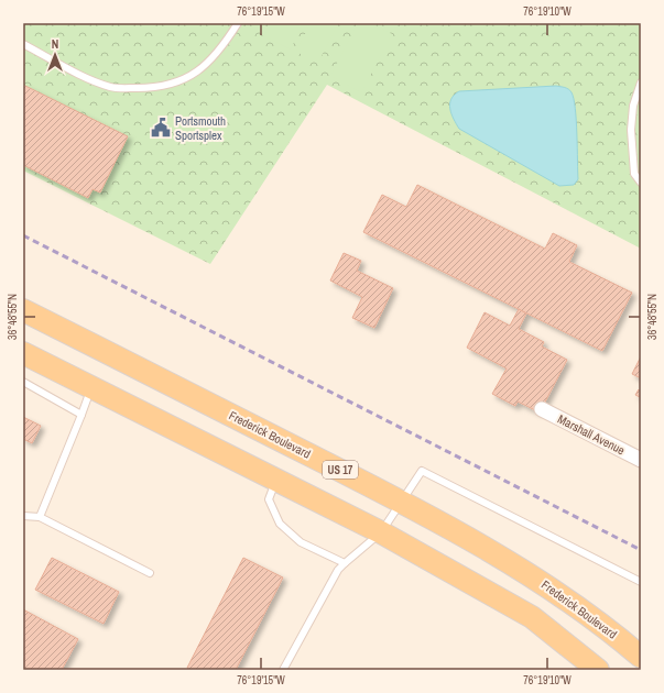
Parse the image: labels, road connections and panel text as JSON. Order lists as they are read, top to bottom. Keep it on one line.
{"streets":{"main road":["Frederick Boulevard","US 17"],"street":["Marshall Avenue"]},"places":{"public building":["Portsmouth Sportsplex"]},"north":"top","coordinates":["76°19'15\"W","76°19'10\"W","36°48'55\"N"]}
